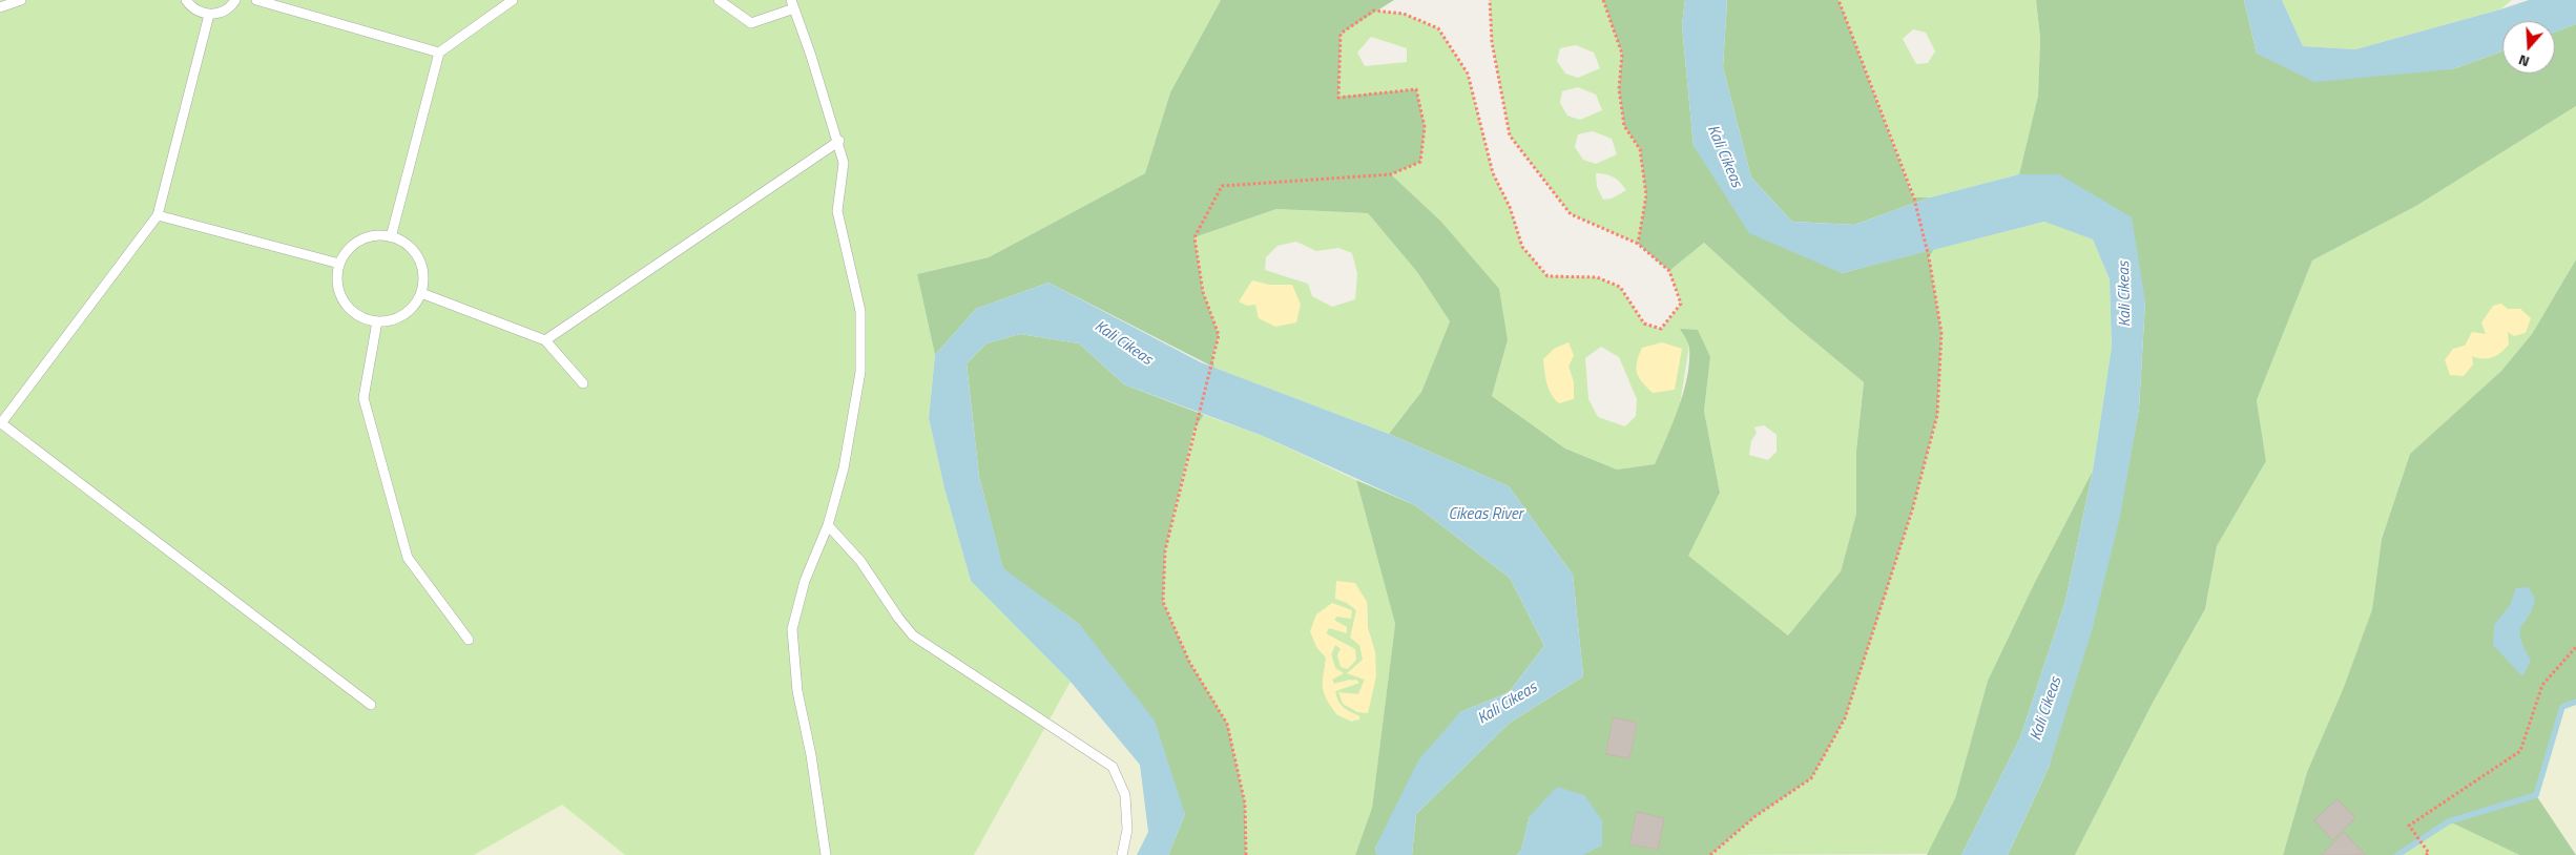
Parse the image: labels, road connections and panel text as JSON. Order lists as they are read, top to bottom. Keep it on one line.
{"water":["Kali Cikeas","Cikeas River"],"north":"bottom"}
